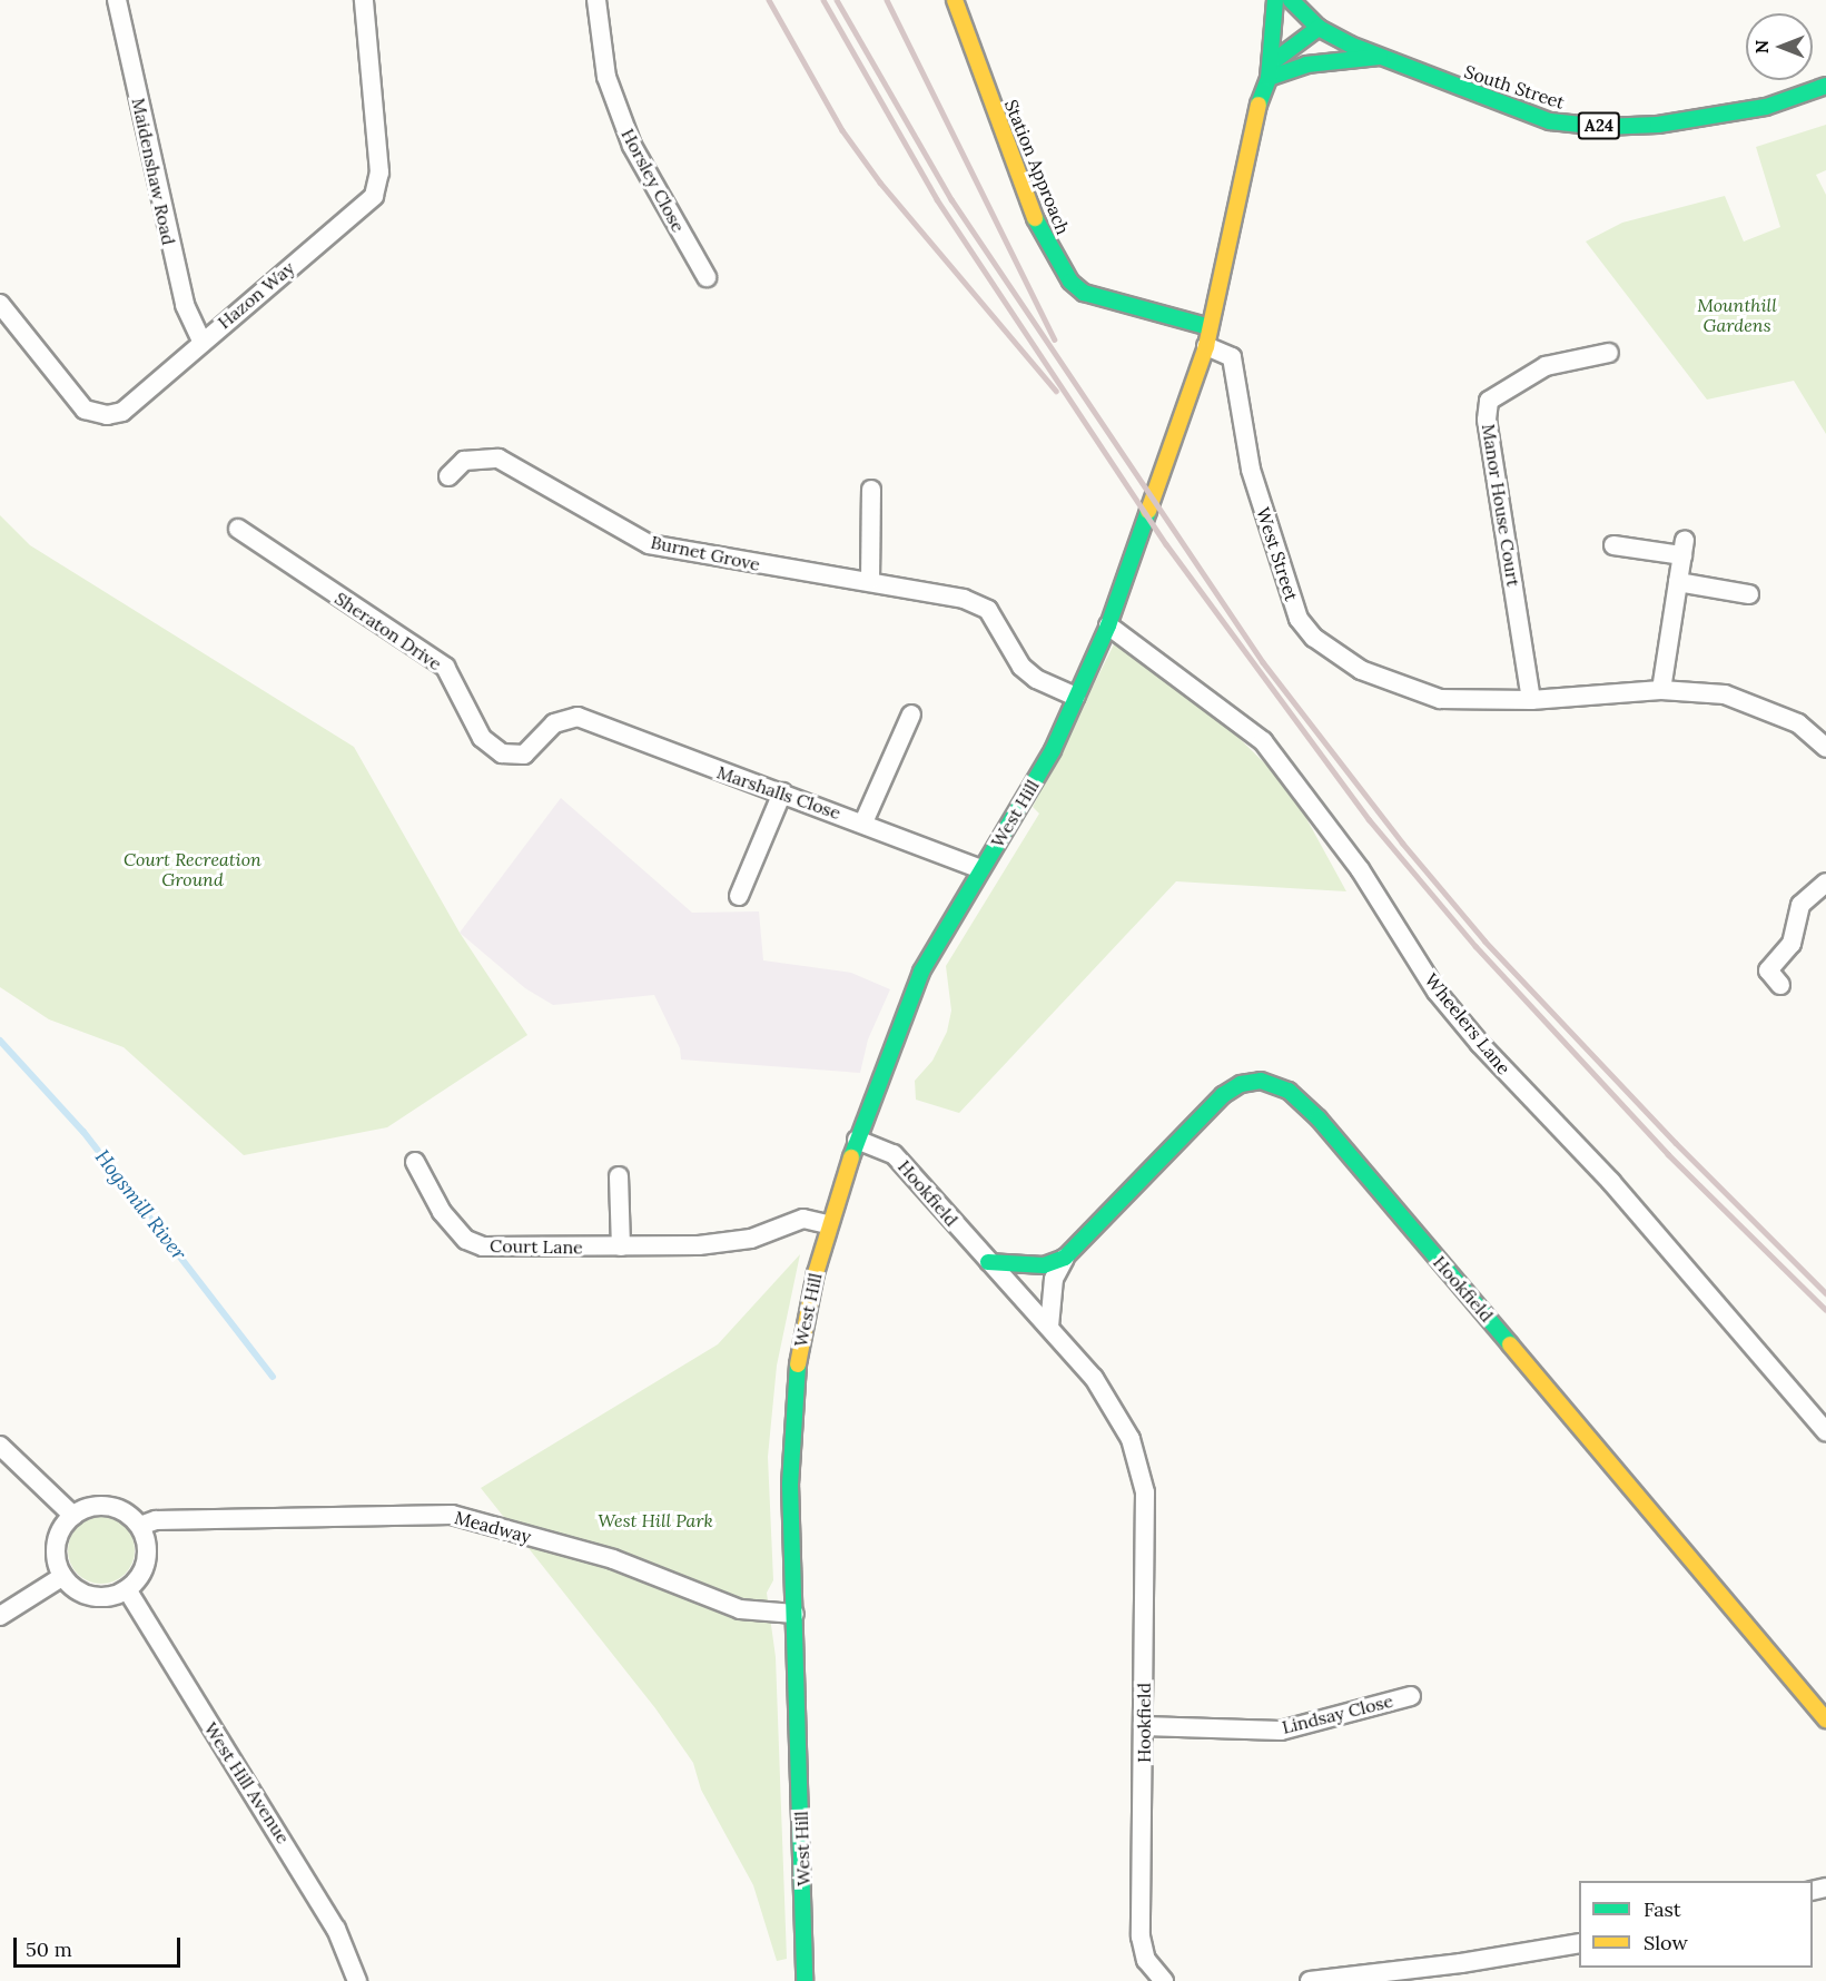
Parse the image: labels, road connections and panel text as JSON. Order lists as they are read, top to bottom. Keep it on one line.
{"streets":{"main road":["South Street","A24","Station Approach","West Hill","Hookfield"],"street":["Maidenshaw Road","Horsley Close","Hazon Way","Manor House Court","Burnet Grove","West Street","Sheraton Drive","Marshalls Close","Wheelers Lane","Court Lane","Meadway","Lindsay Close","West Hill Avenue"]},"crossings":[["Station Approach","West Hill"],["Maidenshaw Road","Hazon Way"],["Manor House Court","West Street"],["West Street","West Hill"],["Sheraton Drive","Marshalls Close"],["Marshalls Close","West Hill"],["West Hill","Wheelers Lane"],["West Hill","Hookfield"],["West Hill","Court Lane"],["West Hill","Meadway"],["Hookfield","Lindsay Close"],["Meadway","West Hill Avenue"]],"water":["Hogsmill River"],"parks":["Mounthill Gardens","Court Recreation Ground","West Hill Park"],"legend":["Fast","Slow"],"scale_bar":"50 m","north":"left"}
